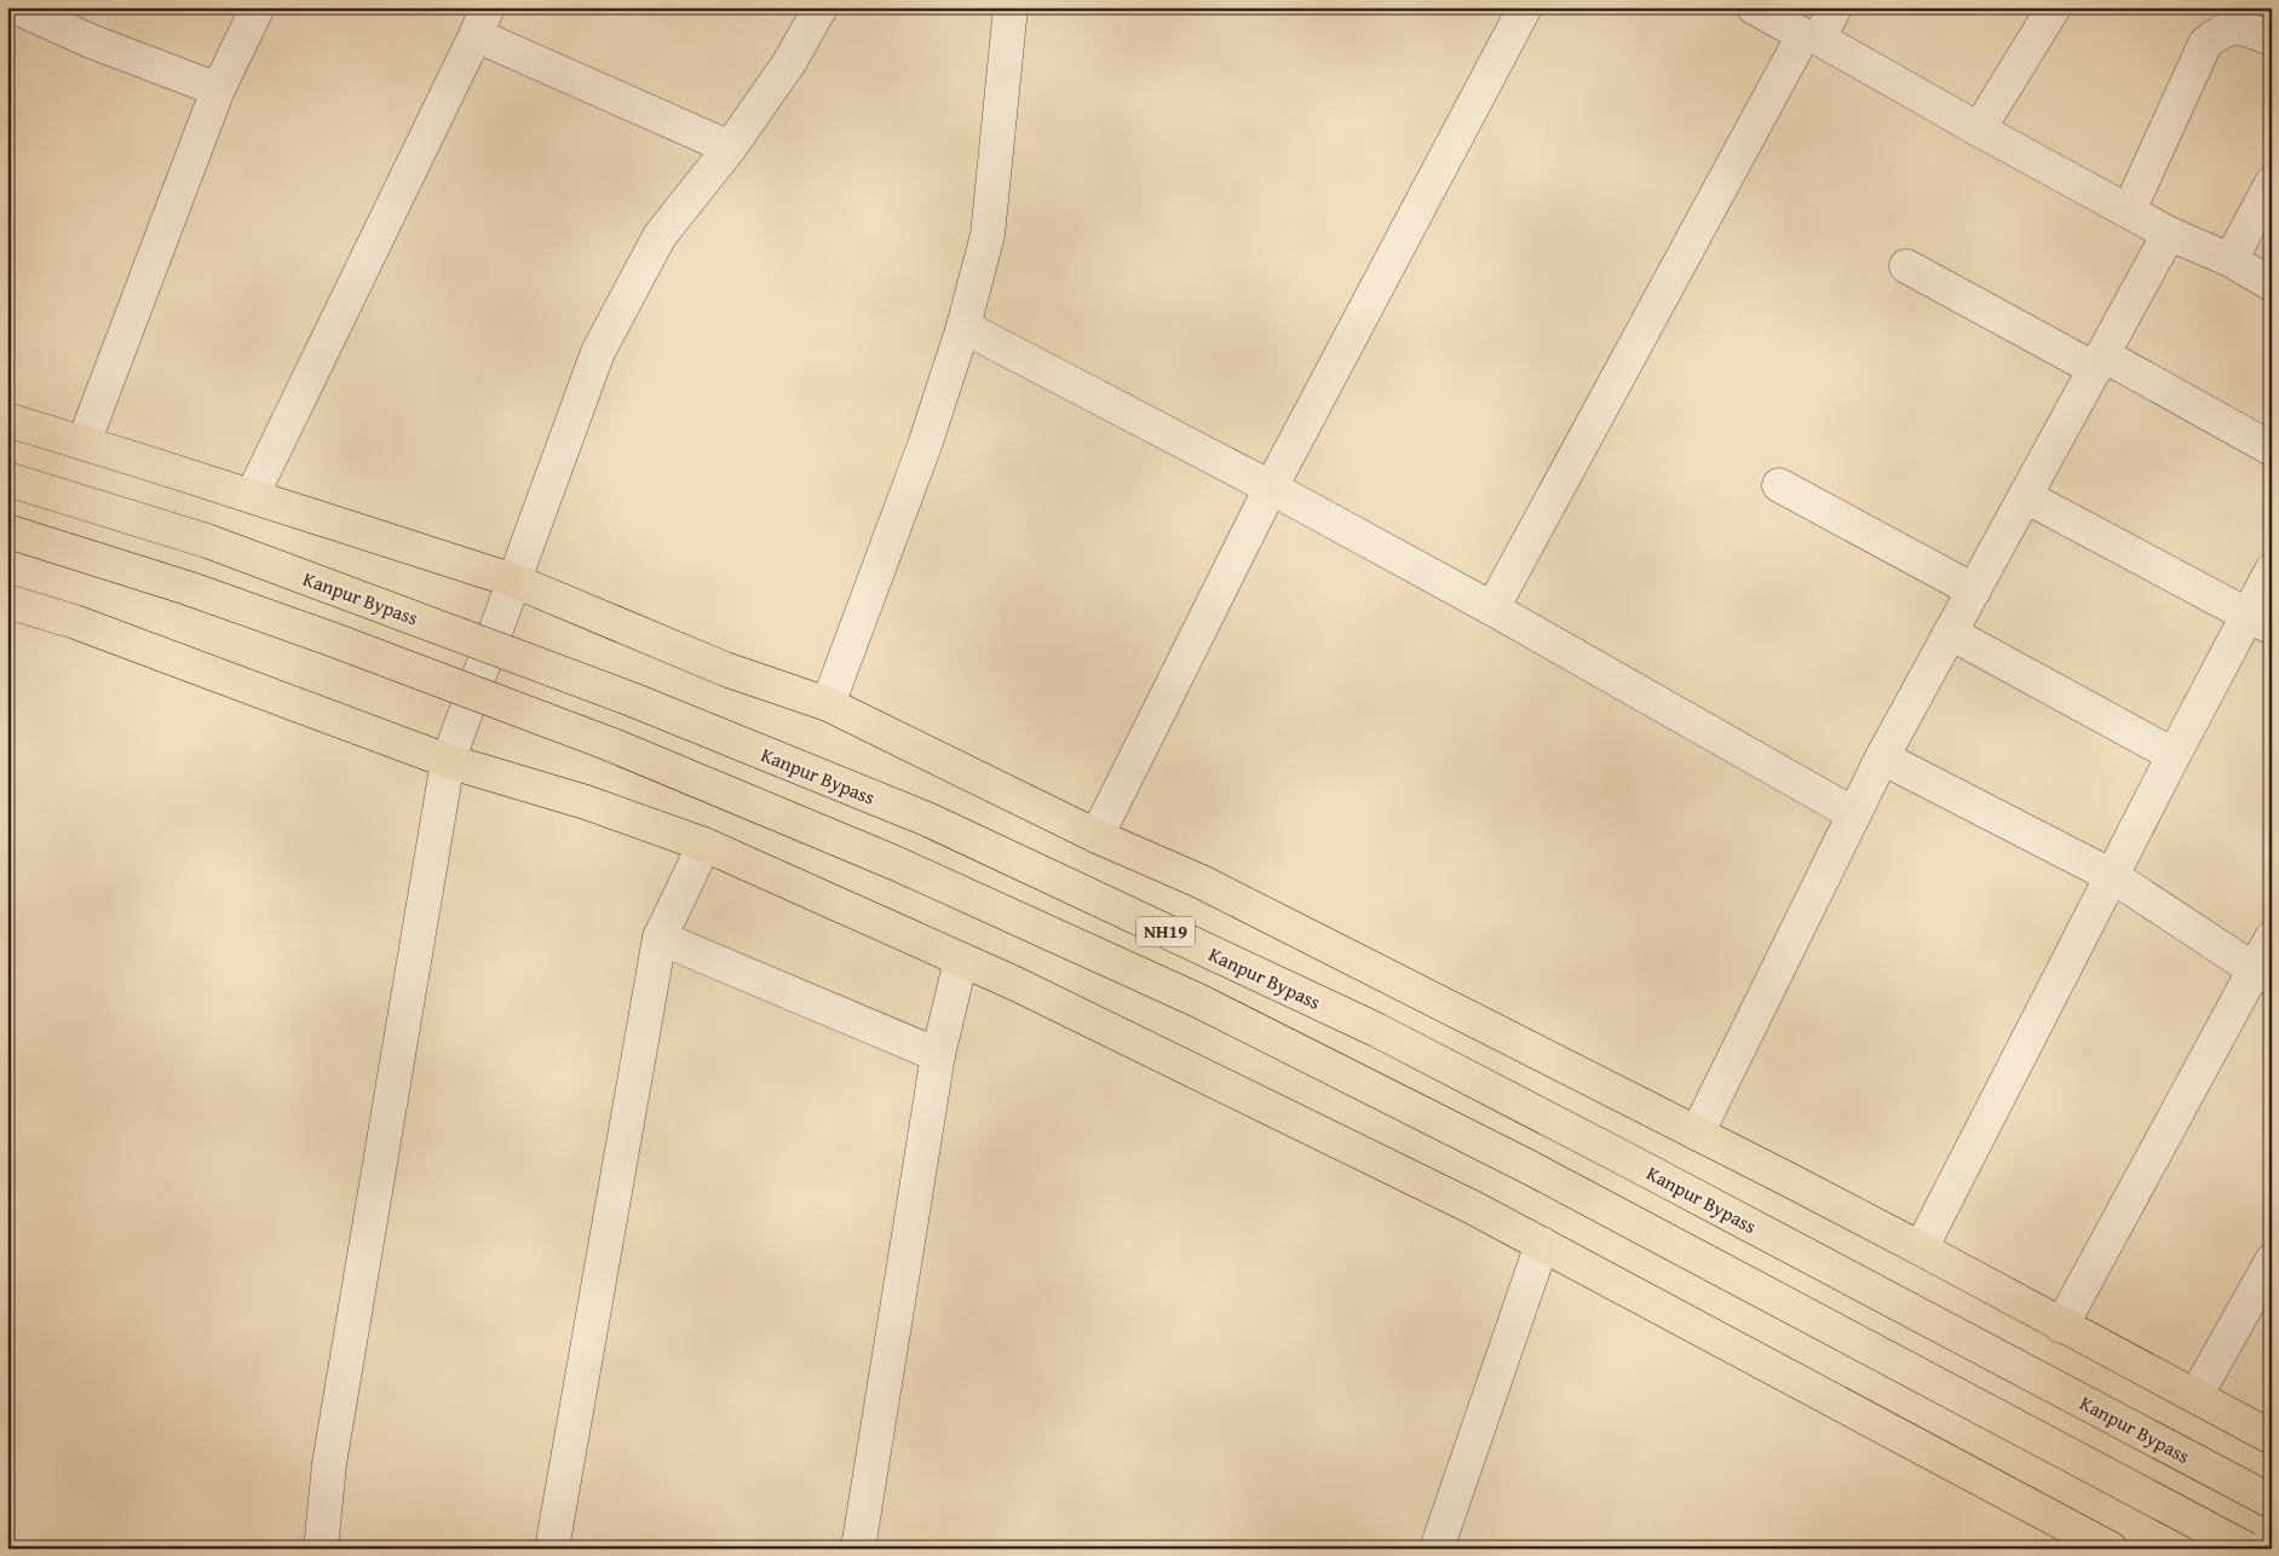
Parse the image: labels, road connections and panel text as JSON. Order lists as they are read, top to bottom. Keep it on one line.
{"streets":{"main road":["Kanpur Bypass","NH19"]}}
